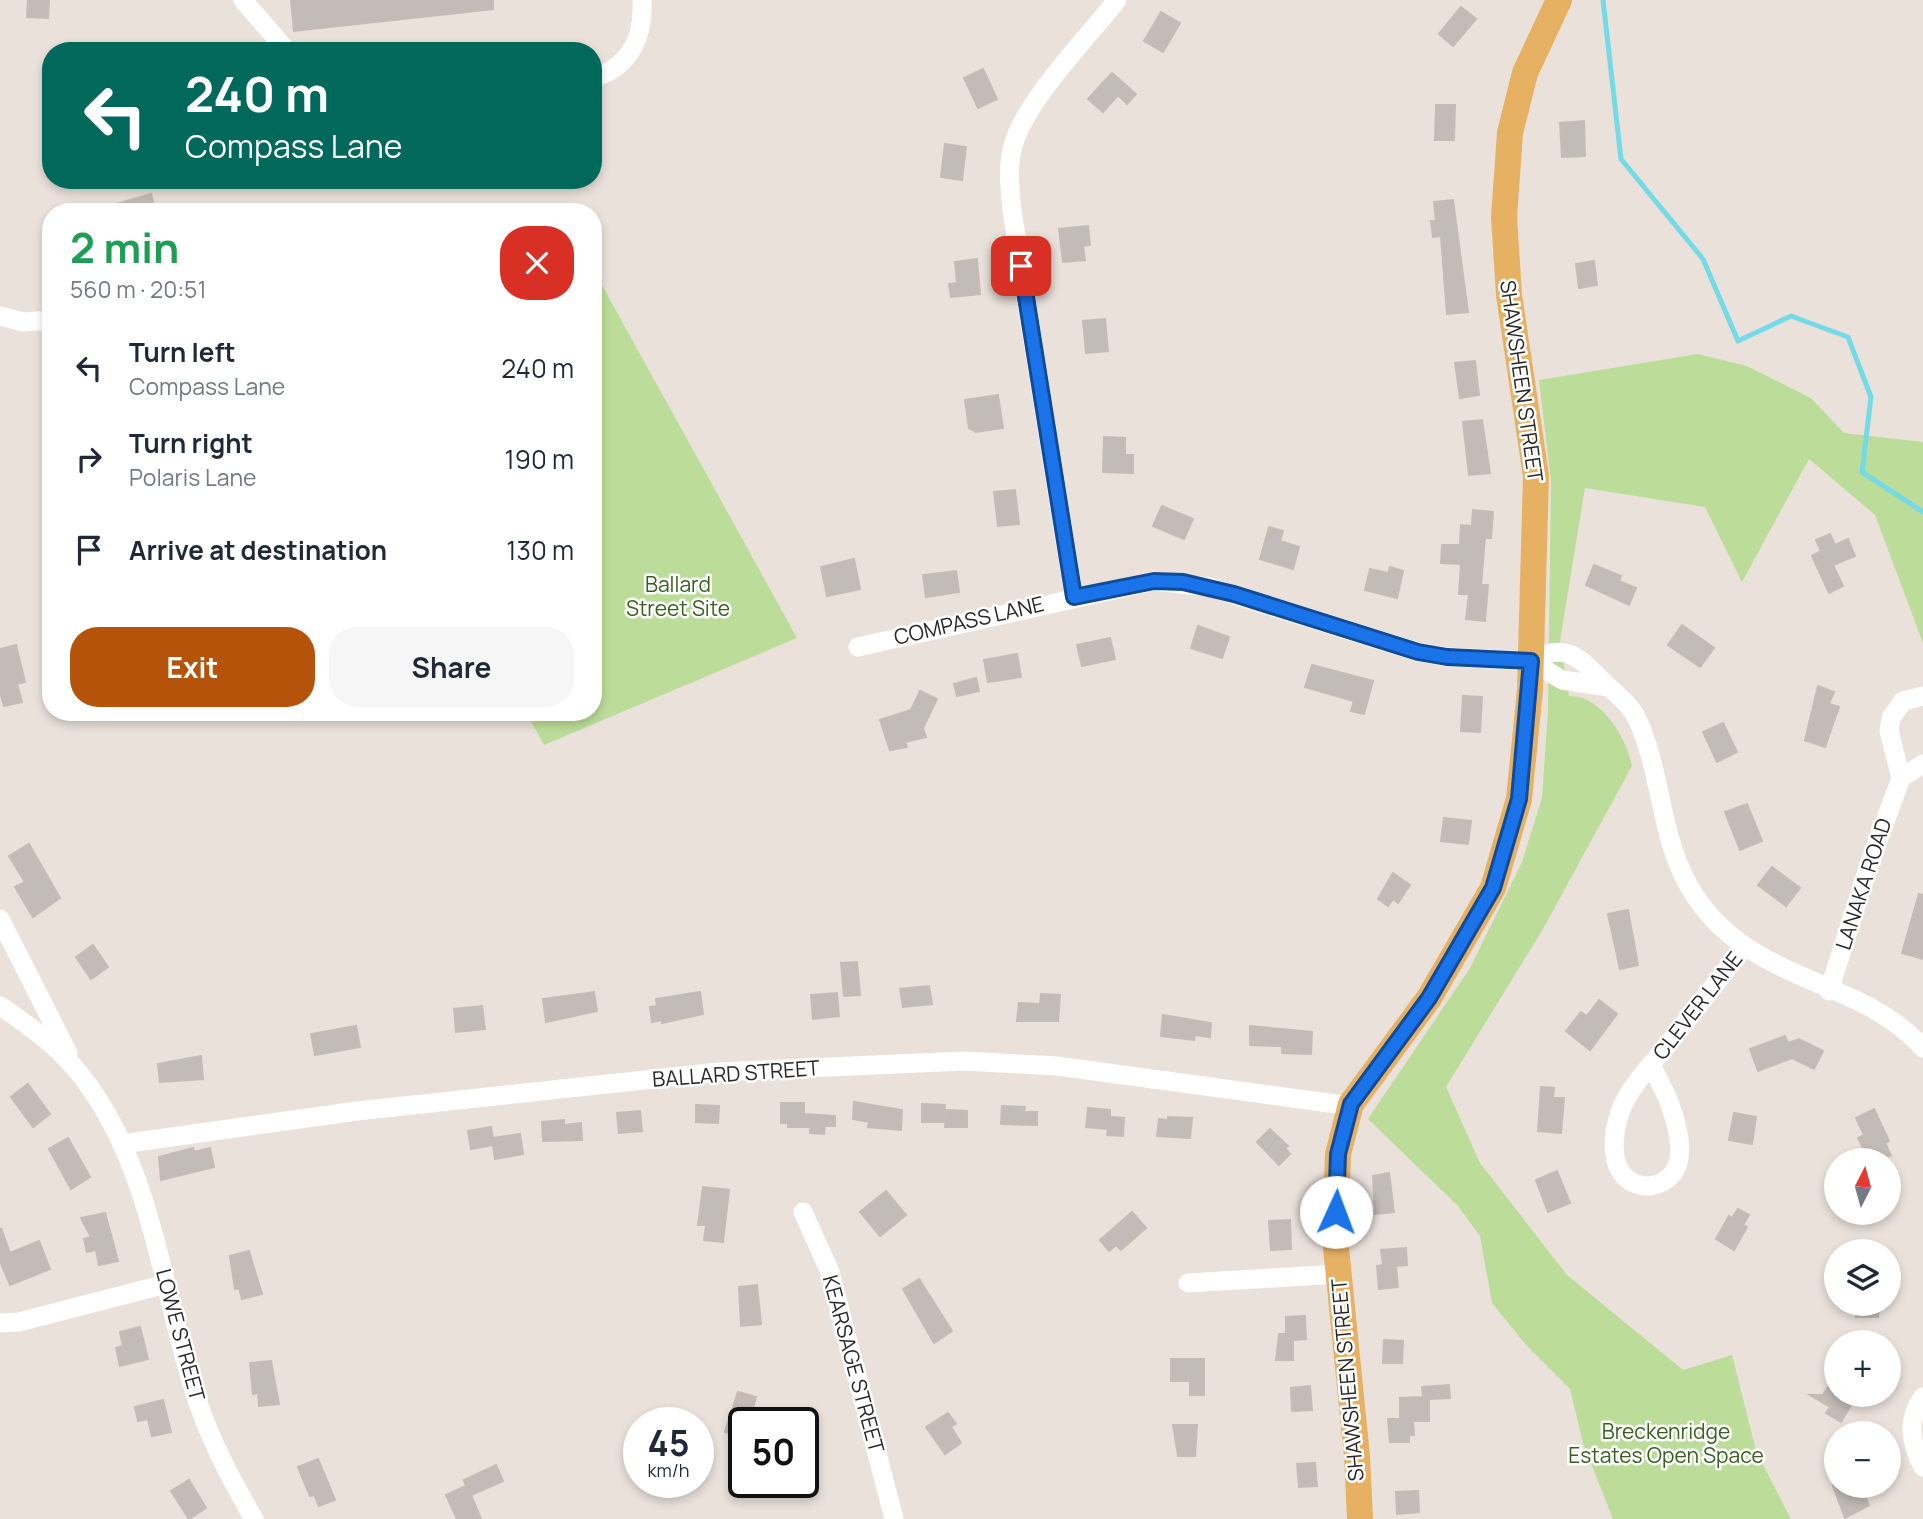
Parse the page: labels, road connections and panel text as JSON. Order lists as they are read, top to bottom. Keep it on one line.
{"streets":{"main road":["SHAWSHEEN STREET"],"street":["COMPASS LANE","LANAKA ROAD","CLEVER LANE","BALLARD STREET","LOWE STREET","KEARSAGE STREET"]},"crossings":[["SHAWSHEEN STREET","COMPASS LANE"],["SHAWSHEEN STREET","BALLARD STREET"],["COMPASS LANE","LANAKA ROAD"],["COMPASS LANE","CLEVER LANE"],["BALLARD STREET","LOWE STREET"]],"parks":["Ballard Street Site","Breckenridge Estates Open Space"],"north":"top","page":{"turn":["240 m","Compass Lane"],"heading":["2 min","560 m · 20:51"],"list":[{"name":"Turn left","note":"Compass Lane","value":"240 m"},{"name":"Turn right","note":"Polaris Lane","value":"190 m"},{"name":"Arrive at destination","value":"130 m"}],"buttons":["Exit","Share"],"map_buttons":["+","−"],"speed":"45 km/h","limit":"50"}}
